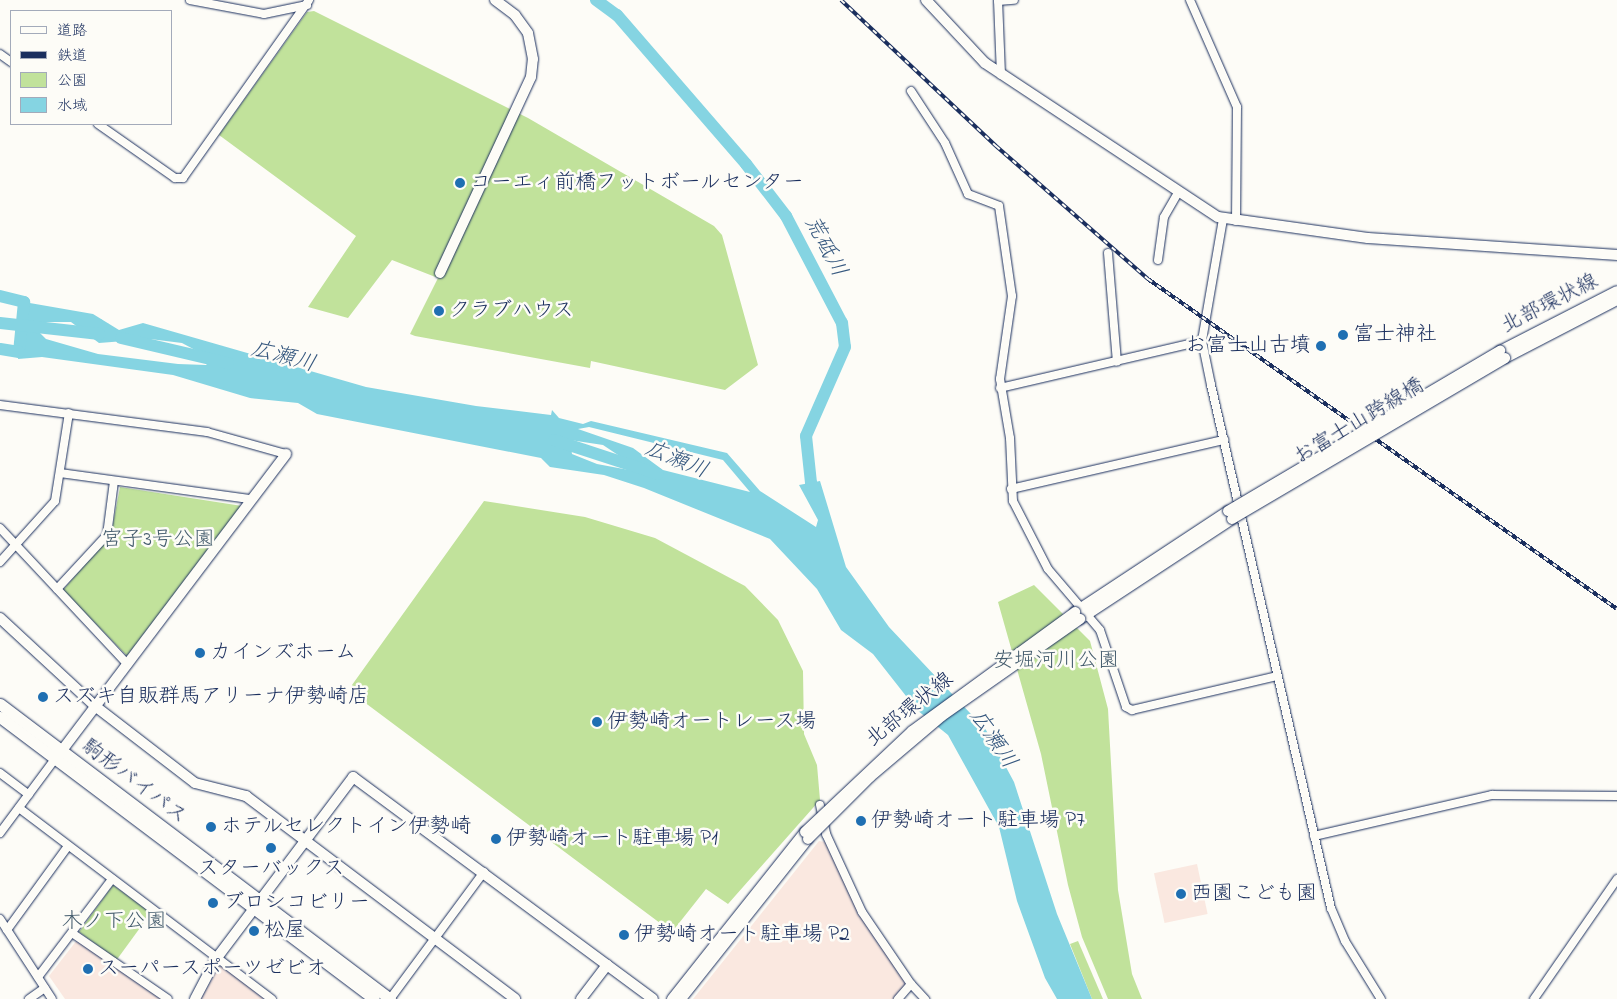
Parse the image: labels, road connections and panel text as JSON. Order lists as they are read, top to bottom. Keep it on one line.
{"streets":{"main road":["駒形バイパス"],"street":["北部環状線","お富士山跨線橋"]},"crossings":[["北部環状線","お富士山跨線橋"]],"water":["荒砥川","広瀬川"],"parks":["宮子3号公園","安堀河川公園","木ノ下公園"],"places":["コーエィ前橋フットボールセンター","クラブハウス","富士神社","お富士山古墳","カインズホーム","スズキ自販群馬アリーナ伊勢崎店","伊勢崎オートレース場","伊勢崎オート駐車場 P7","ホテルセレクトイン伊勢崎","伊勢崎オート駐車場 P1","スターバックス","西園こども園","ブロンコビリー","松屋","伊勢崎オート駐車場 P2","スーパースポーツゼビオ"],"legend":["道路","鉄道","公園","水域"]}
